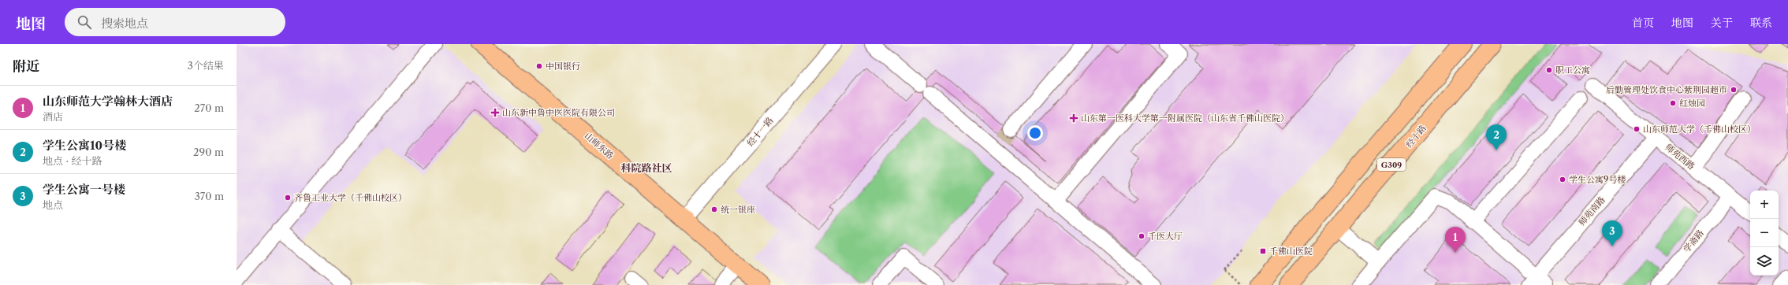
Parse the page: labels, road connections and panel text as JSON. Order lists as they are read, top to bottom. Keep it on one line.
{"streets":{"main road":["经十路","山师东路","G309"],"street":["经十一路","师苑西路","师苑南路","学斋路"]},"crossings":[["经十一路","山师东路"],["师苑西路","师苑南路"],["师苑西路","学斋路"]],"districts":["科院路社区"],"places":{"other":["中国银行","职工公寓","后勤管理处饮食中心紫荆园超市","红烛园","山东师范大学（千佛山校区）","学生公寓9号楼","齐鲁工业大学（千佛山校区）","统一银座","千医大厅"],"health":["山东新中鲁中医医院有限公司","山东第一医科大学第一附属医院（山东省千佛山医院）"],"transit":["千佛山医院"]},"page":{"header":"地图","search":"搜索地点","nav":["首页","地图","关于","联系"],"heading":["附近","3个结果"],"list":[{"mark":"1","name":"山东师范大学翰林大酒店","note":"酒店","value":"270 m"},{"mark":"2","name":"学生公寓10号楼","note":"地点 · 经十路","value":"290 m"},{"mark":"3","name":"学生公寓一号楼","note":"地点","value":"370 m"}],"pins":["2","3","1"],"map_buttons":["+","−"]}}
